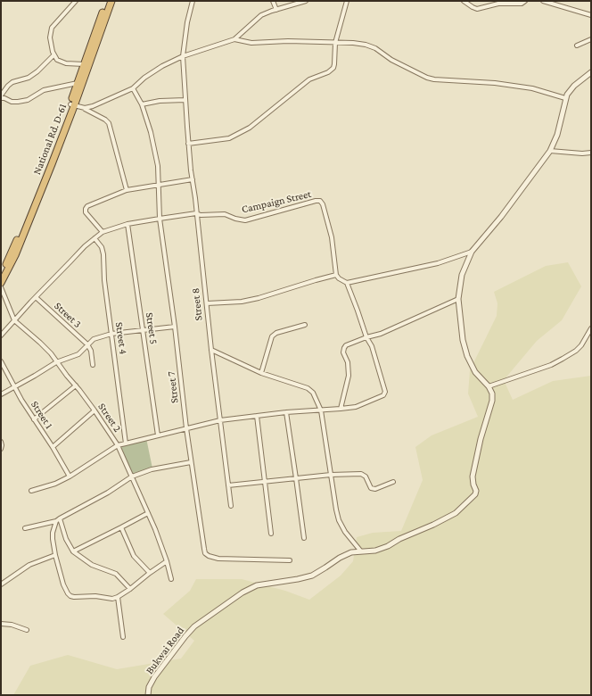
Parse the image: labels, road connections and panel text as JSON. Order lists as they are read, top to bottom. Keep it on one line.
{"streets":{"highway":["National Rd. D-61"],"street":["Campaign Street","Street 8","Street 3","Street 5","Street 4","Street 7","Street 1","Street 2","Bukwai Road"]},"crossings":[["Campaign Street","Street 8"],["Campaign Street","Street 3"],["Campaign Street","Street 5"],["Campaign Street","Street 4"],["Campaign Street","Street 7"],["Campaign Street","Street 2"]]}
